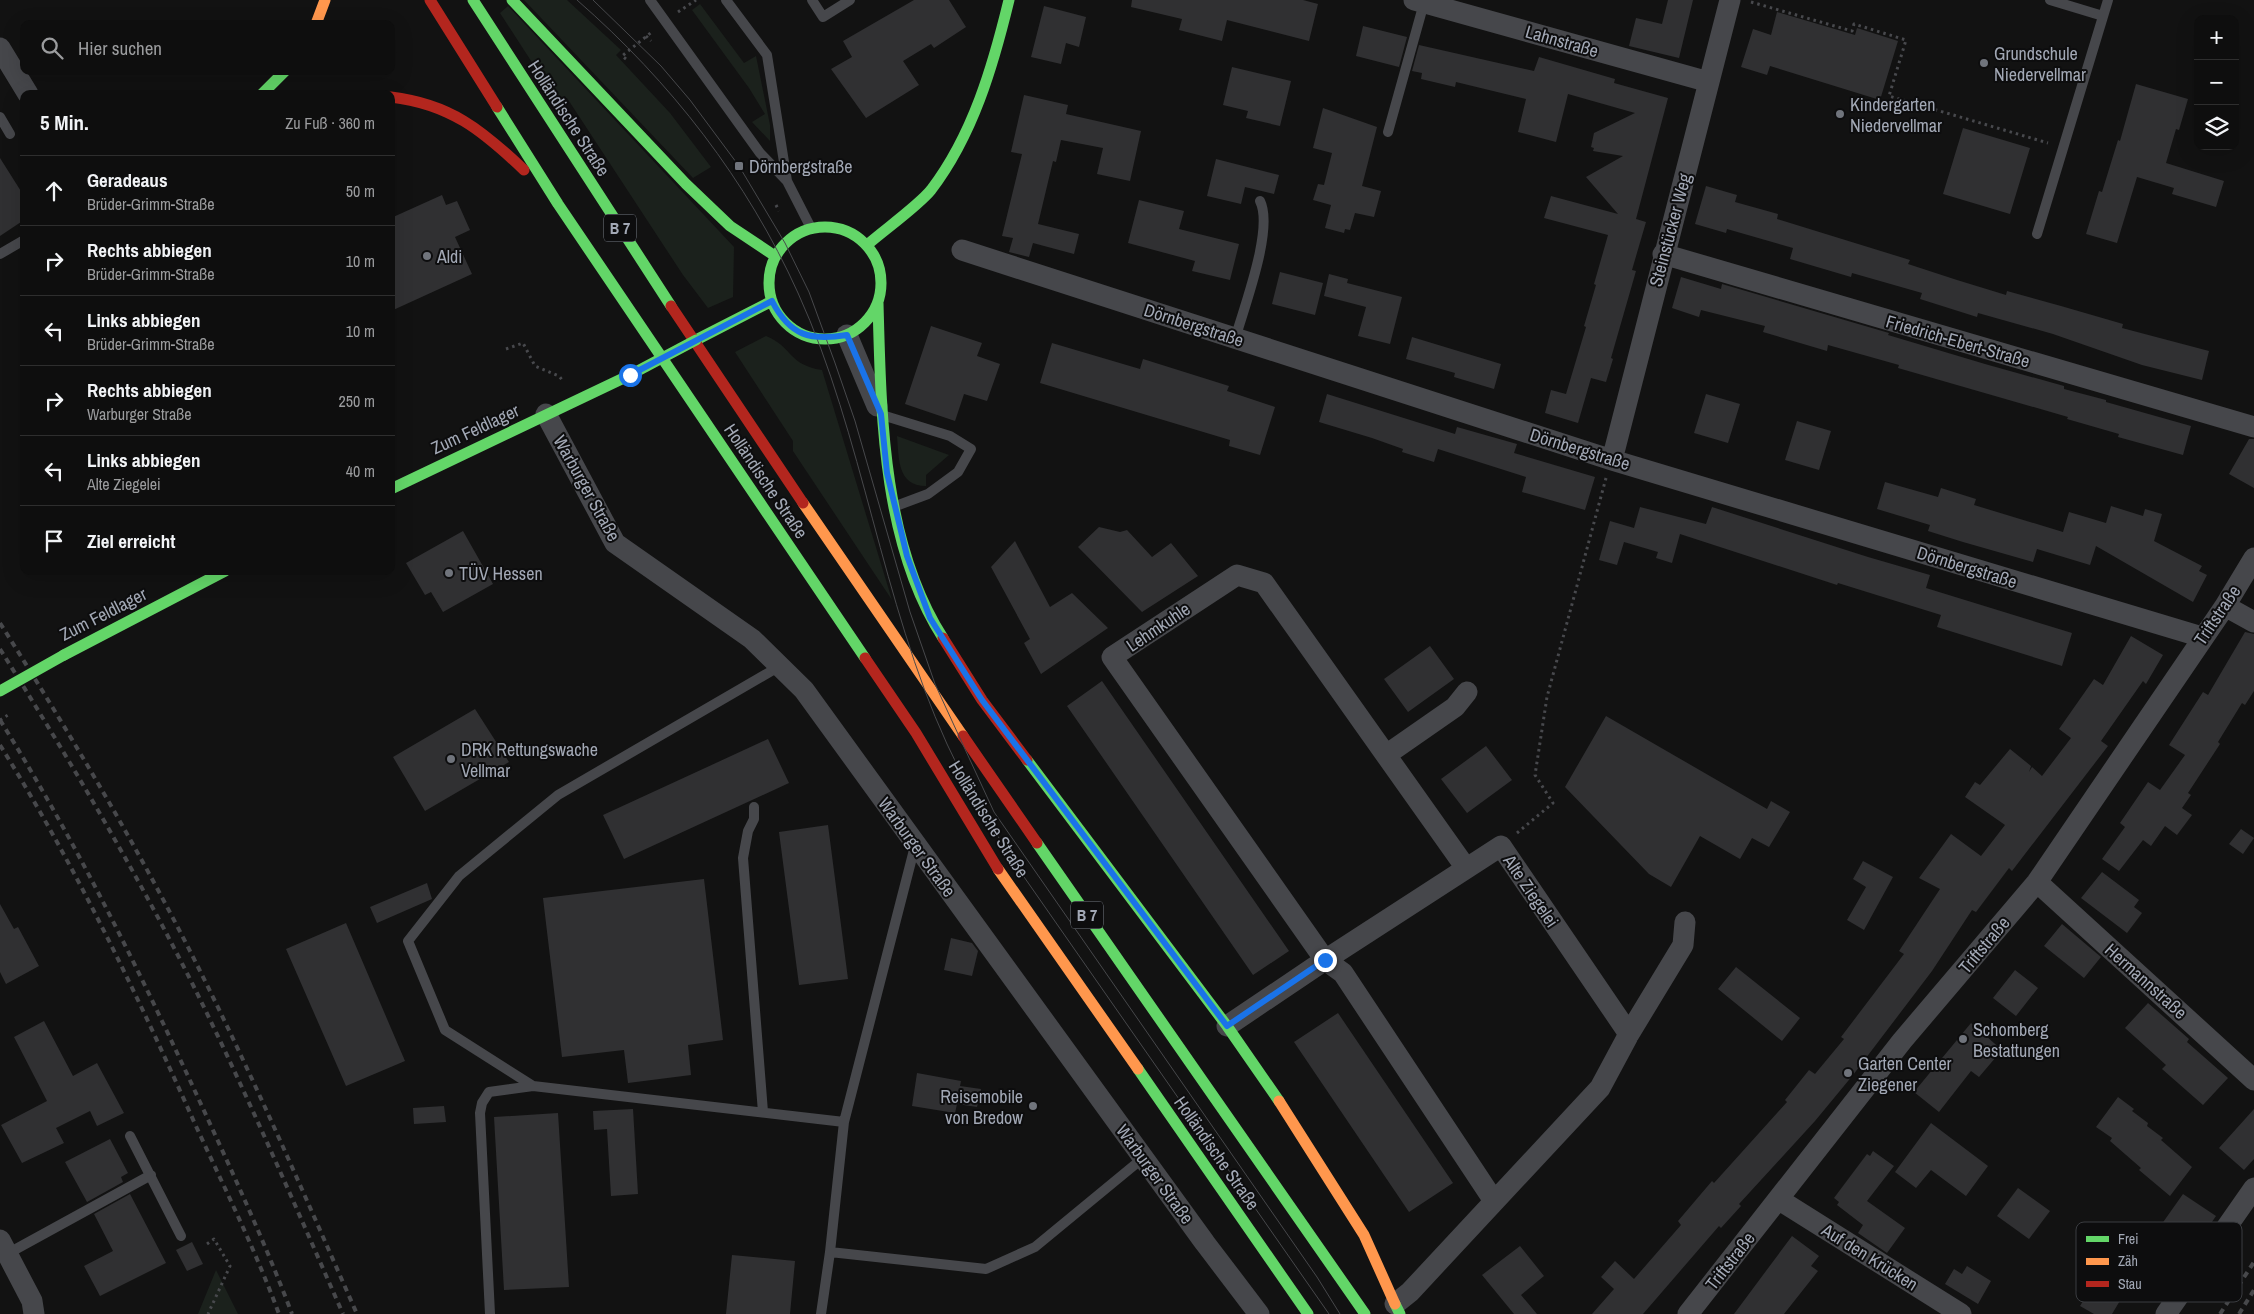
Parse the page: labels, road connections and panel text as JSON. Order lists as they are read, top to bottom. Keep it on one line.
{"streets":{"main road":["Holländische Straße","B 7","Zum Feldlager"],"street":["Lahnstraße","Steinstücker Weg","Dörnbergstraße","Friedrich-Ebert-Straße","Warburger Straße","Triftstraße","Lehmkuhle","Alte Ziegelei","Hermannstraße","Auf den Krücken"]},"crossings":[["Lahnstraße","Steinstücker Weg"],["Holländische Straße","B 7"],["Steinstücker Weg","Dörnbergstraße"],["Steinstücker Weg","Friedrich-Ebert-Straße"],["Dörnbergstraße","Triftstraße"],["Zum Feldlager","Warburger Straße"],["Triftstraße","Hermannstraße"],["Triftstraße","Auf den Krücken"],["Lehmkuhle","Alte Ziegelei"]],"places":{"other":["Grundschule Niedervellmar","Kindergarten Niedervellmar","Aldi","TÜV Hessen","DRK Rettungswache Vellmar","Schomberg Bestattungen","Garten Center Ziegener","Reisemobile von Bredow"],"transit":["Dörnbergstraße"]},"legend":["Frei","Zäh","Stau"],"page":{"map_buttons":["+","−"],"search":"Hier suchen","heading":["5 Min.","Zu Fuß · 360 m"],"list":[["Geradeaus","Brüder-Grimm-Straße","50 m"],["Rechts abbiegen","Brüder-Grimm-Straße","10 m"],["Links abbiegen","Brüder-Grimm-Straße","10 m"],["Rechts abbiegen","Warburger Straße","250 m"],["Links abbiegen","Alte Ziegelei","40 m"],"Ziel erreicht"]}}
